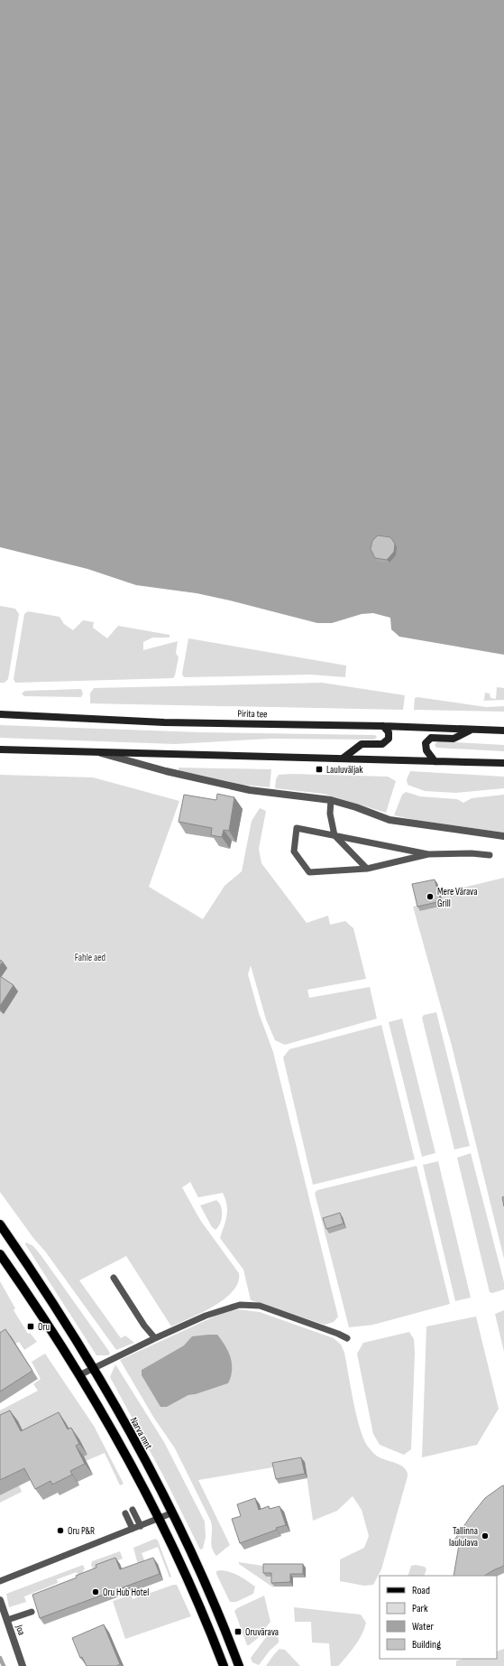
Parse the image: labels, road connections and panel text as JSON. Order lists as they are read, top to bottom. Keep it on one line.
{"streets":{"main road":["Pirita tee","Narva mnt"],"street":["Joa"]},"parks":["Fahle aed"],"places":{"transit":["Lauluväljak","Oru","Oruvärava"],"other":["Mere Värava Grill","Oru P&R","Tallinna laululava","Oru Hub Hotel"]},"legend":["Road","Park","Water","Building"]}
